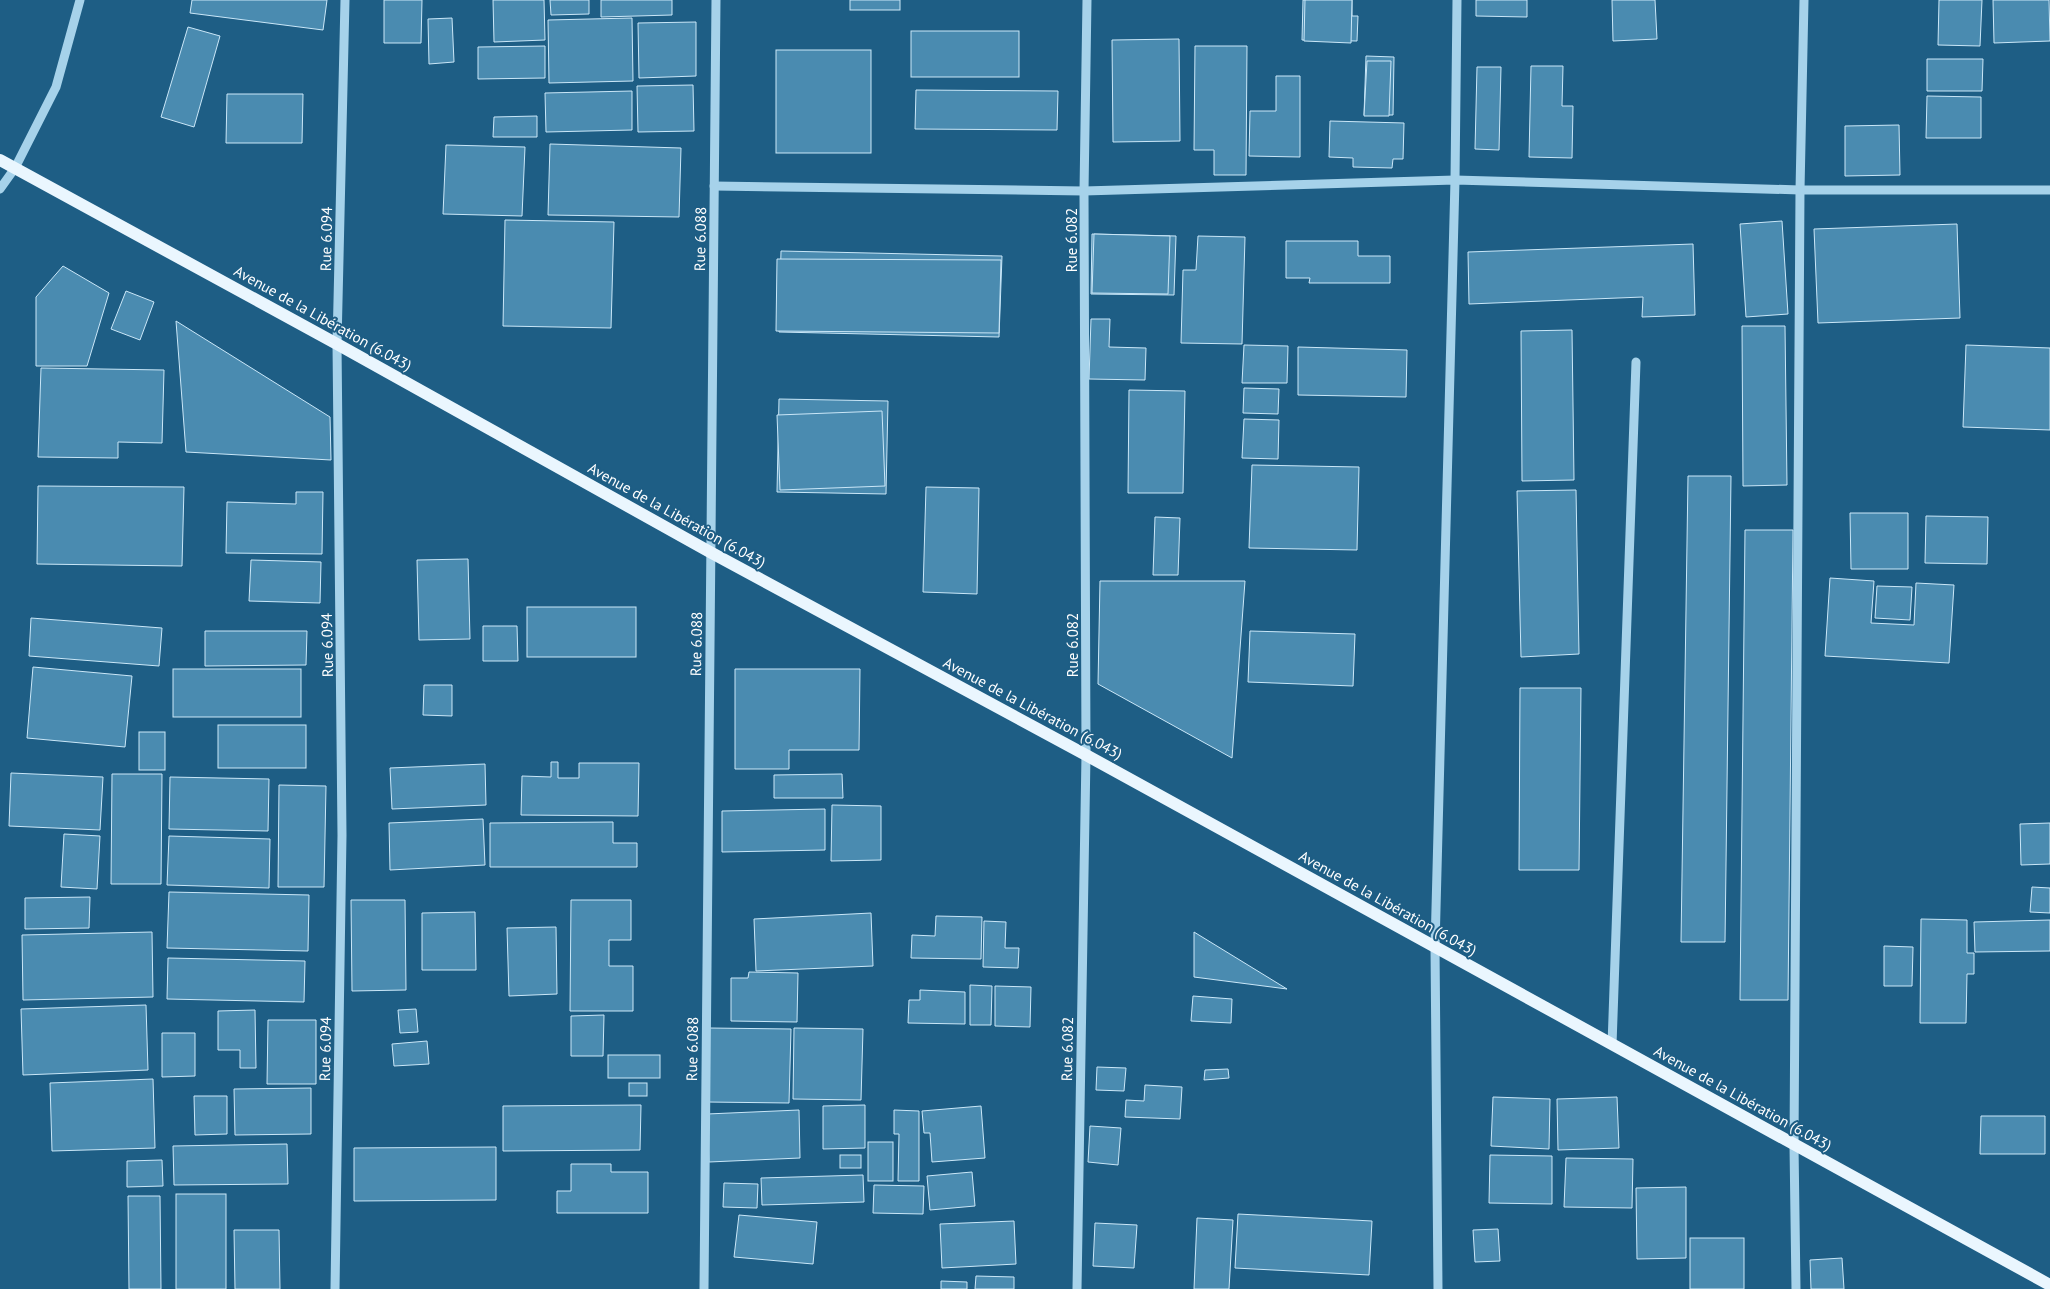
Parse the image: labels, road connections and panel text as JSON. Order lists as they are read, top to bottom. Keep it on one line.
{"streets":{"main road":["Avenue de la Libération (6.043)"],"street":["Rue 6.094","Rue 6.088","Rue 6.082"]},"crossings":[["Rue 6.094","Avenue de la Libération (6.043)"],["Rue 6.088","Avenue de la Libération (6.043)"],["Rue 6.082","Avenue de la Libération (6.043)"]]}
